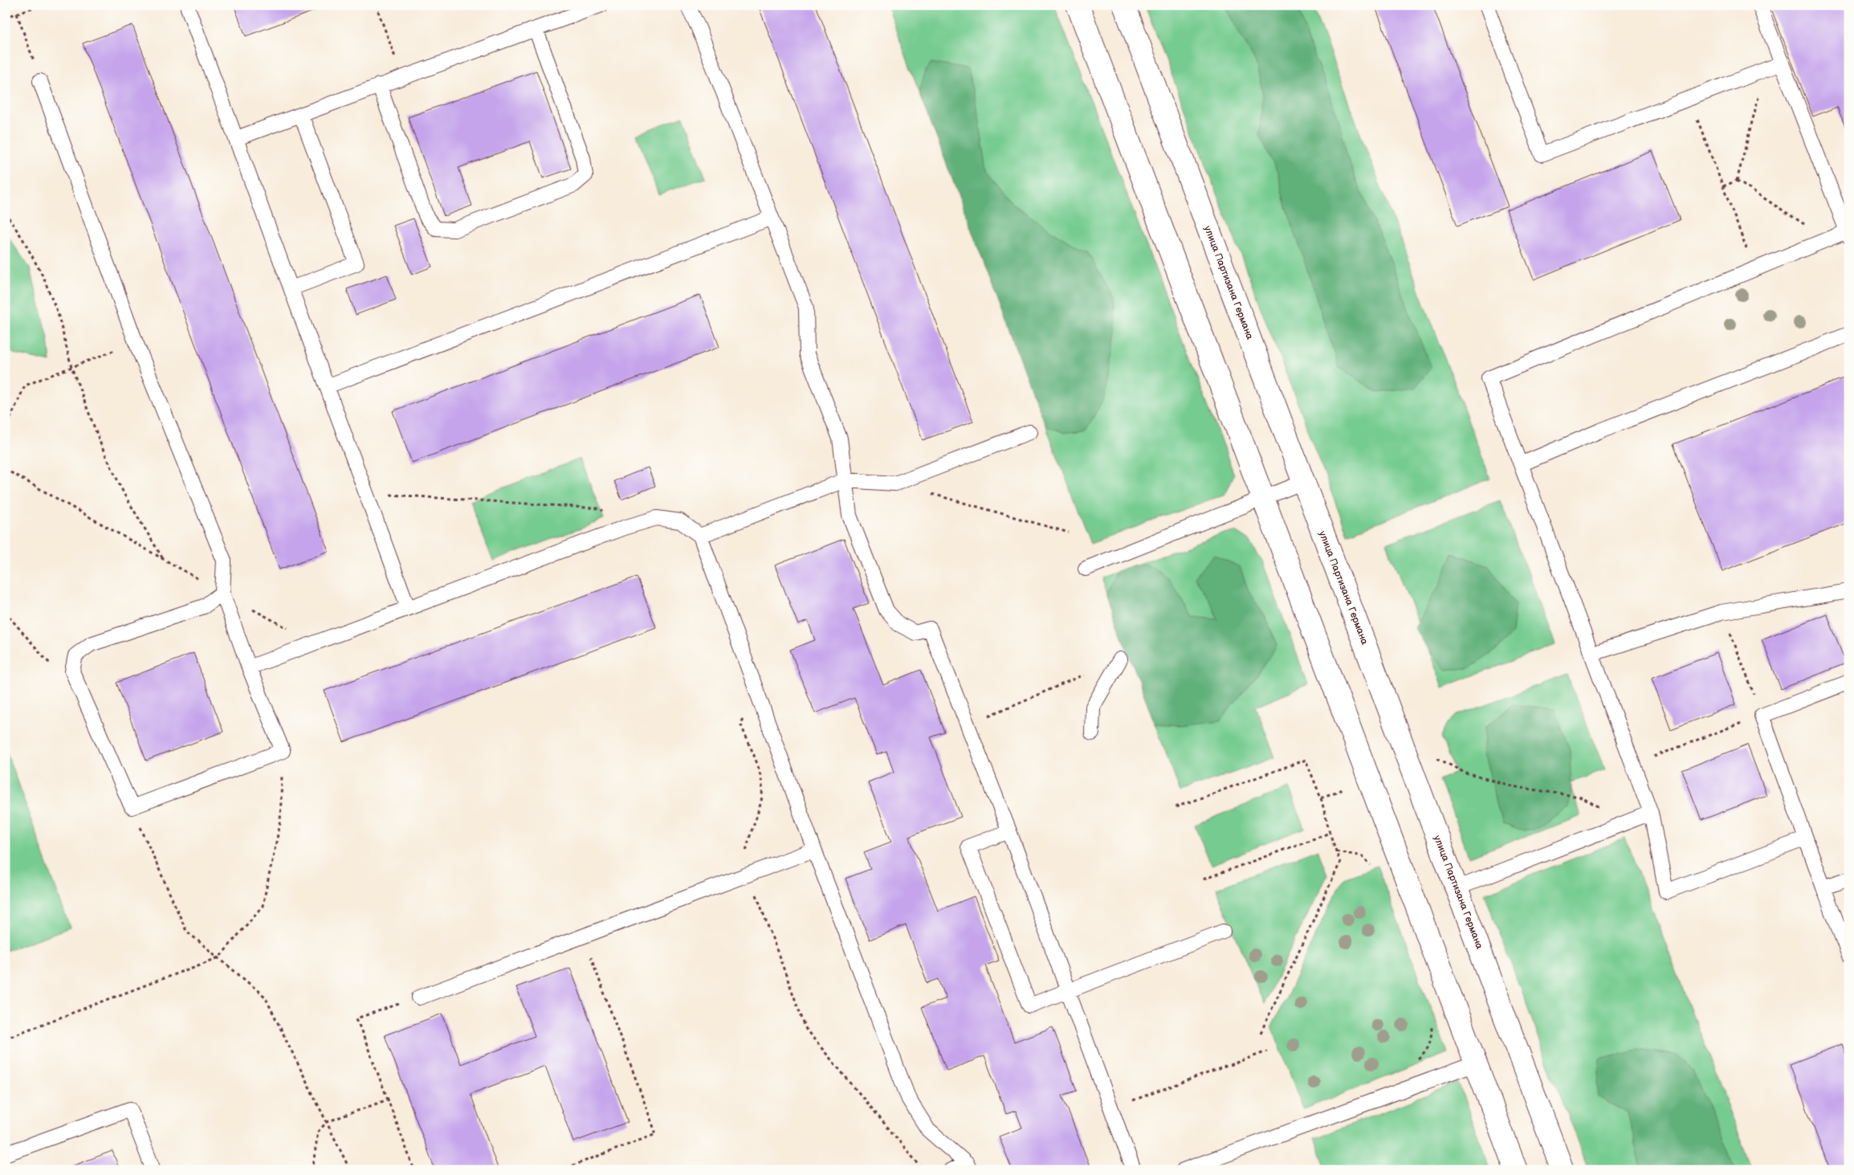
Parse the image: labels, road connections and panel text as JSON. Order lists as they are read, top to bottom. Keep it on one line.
{"streets":{"main road":["улица Партизана Германа"]}}
